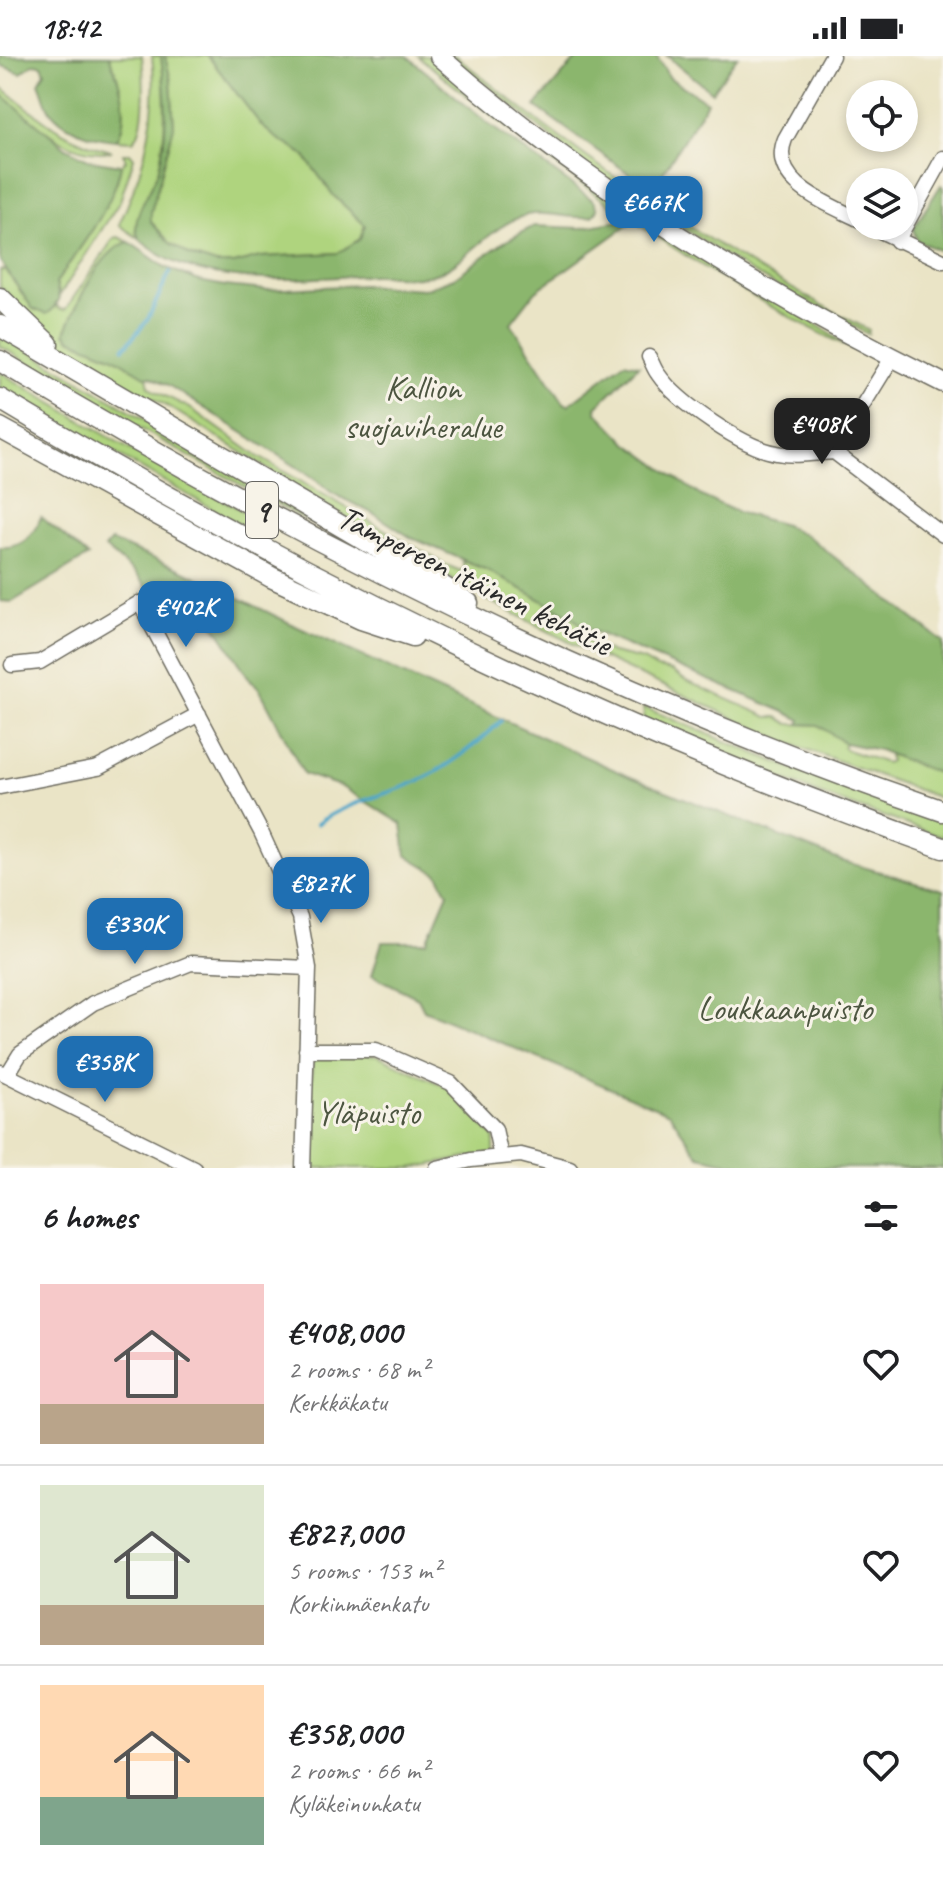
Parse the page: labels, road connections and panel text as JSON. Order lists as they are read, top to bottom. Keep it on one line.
{"streets":{"highway":["9","Tampereen itäinen kehätie"]},"parks":["Kallion suojaviheralue","Loukkaanpuisto","Yläpuisto"],"page":{"status":"18:42","price":["€667K","€408K","€402K","€827K","€330K","€358K"],"heading":"6 homes","list":[{"name":"€408,000","note":"2 rooms · 68 m² · Kerkkäkatu"},{"name":"€827,000","note":"5 rooms · 153 m² · Korkinmäenkatu"},{"name":"€358,000","note":"2 rooms · 66 m² · Kyläkeinunkatu"}]}}
